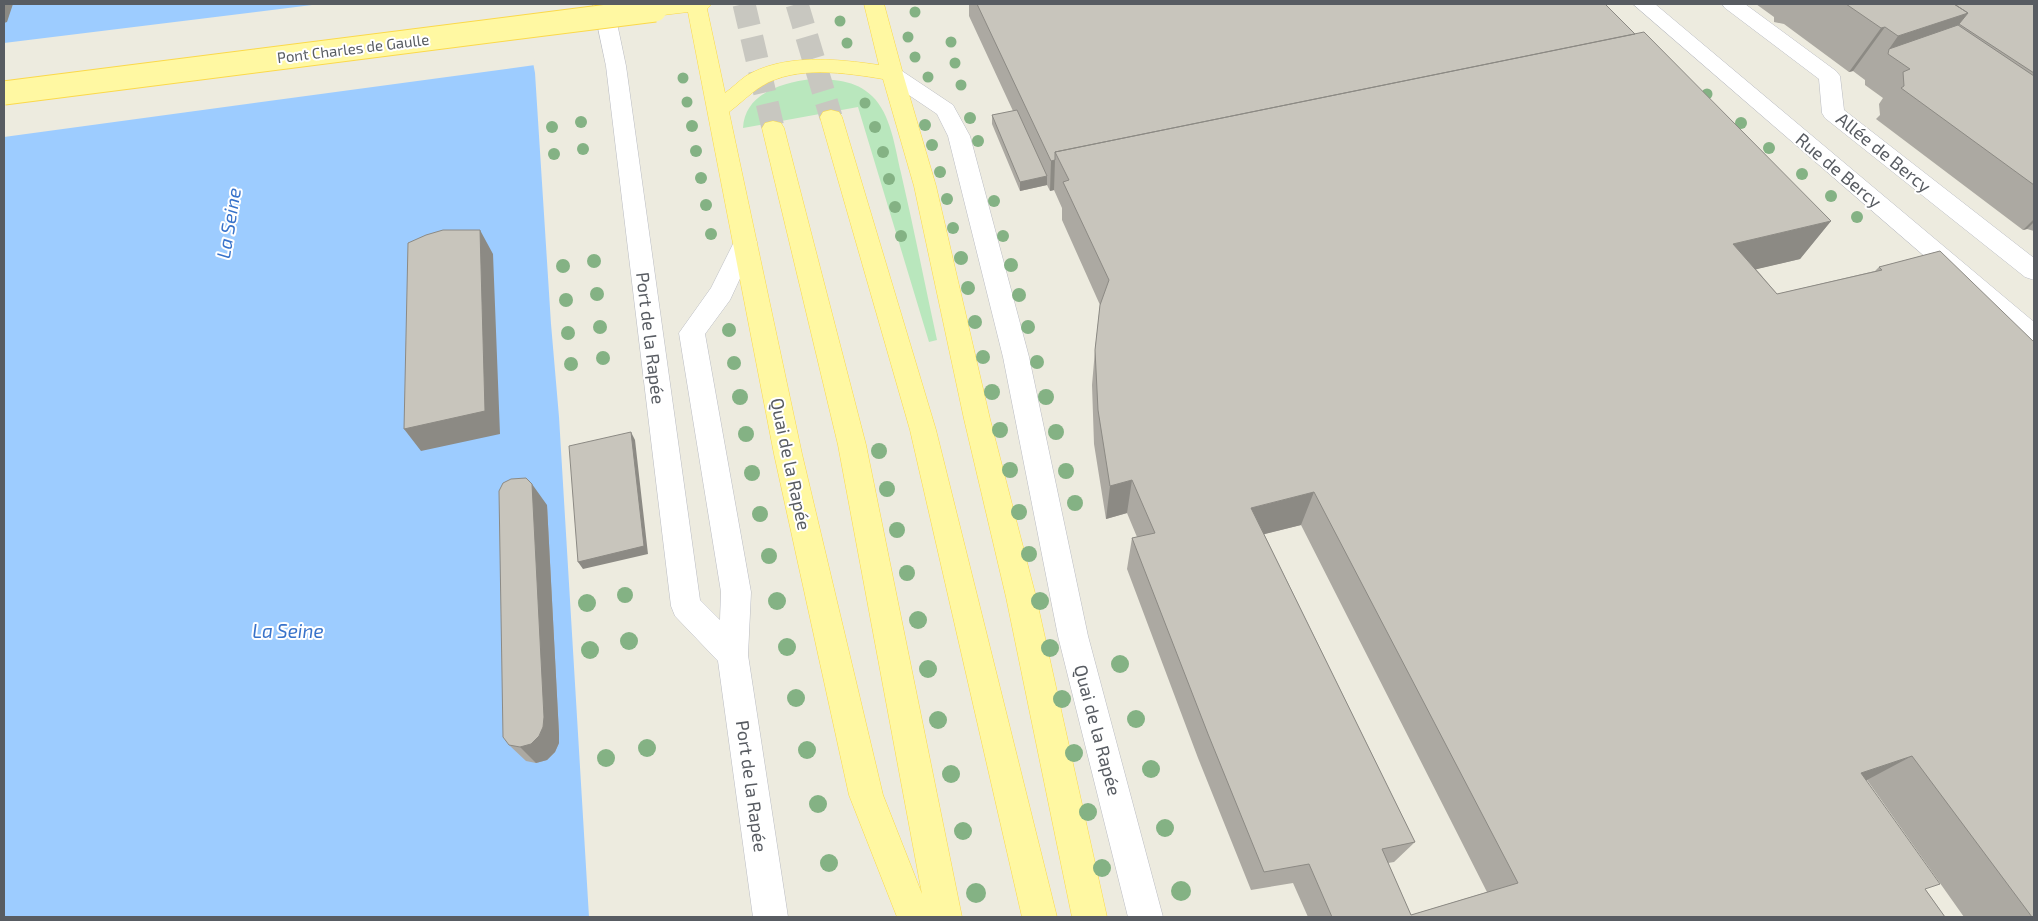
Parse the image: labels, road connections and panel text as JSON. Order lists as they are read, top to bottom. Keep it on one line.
{"streets":{"main road":["Pont Charles de Gaulle","Quai de la Rapée"],"street":["Allée de Bercy","Rue de Bercy","Port de la Rapée"]},"crossings":[["Pont Charles de Gaulle","Quai de la Rapée"],["Port de la Rapée","Quai de la Rapée"]],"water":["La Seine"]}
